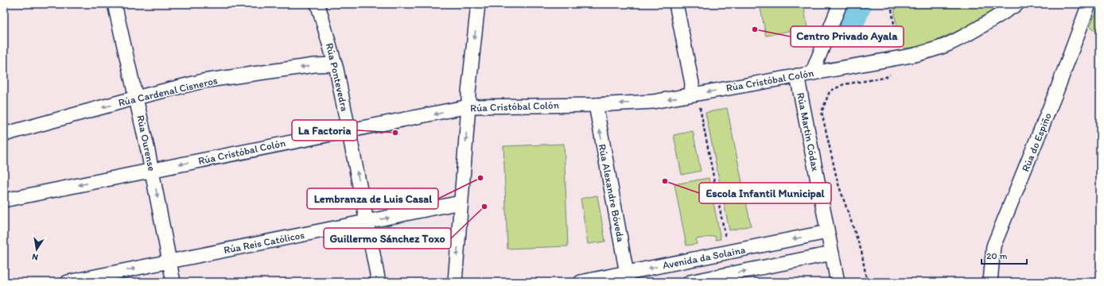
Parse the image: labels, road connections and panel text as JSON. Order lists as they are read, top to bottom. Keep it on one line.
{"streets":{"street":["Rúa Pontevedra","Rúa Cristóbal Colón","Rúa Cardenal Cisneros","Rúa Martín Códax","Rúa do Espiño","Rúa Ourense","Rúa Alexandre Bóveda","Rúa Reis Católicos","Avenida da Solaina"]},"crossings":[["Rúa Pontevedra","Rúa Cristóbal Colón"],["Rúa Pontevedra","Rúa Cardenal Cisneros"],["Rúa Pontevedra","Rúa Reis Católicos"],["Rúa Cristóbal Colón","Rúa Martín Códax"],["Rúa Cristóbal Colón","Rúa Ourense"],["Rúa Cristóbal Colón","Rúa Alexandre Bóveda"],["Rúa Cardenal Cisneros","Rúa Ourense"],["Rúa Martín Códax","Avenida da Solaina"],["Rúa Ourense","Rúa Reis Católicos"],["Rúa Alexandre Bóveda","Avenida da Solaina"]],"one_way":["Rúa Cristóbal Colón","Rúa Cardenal Cisneros","Rúa Alexandre Bóveda","Rúa Reis Católicos"],"places":["Centro Privado Ayala","La Factoria","Lembranza de Luis Casal","Escola Infantil Municipal","Guillermo Sánchez Toxo"],"scale_bar":"20 m","north":"bottom"}
